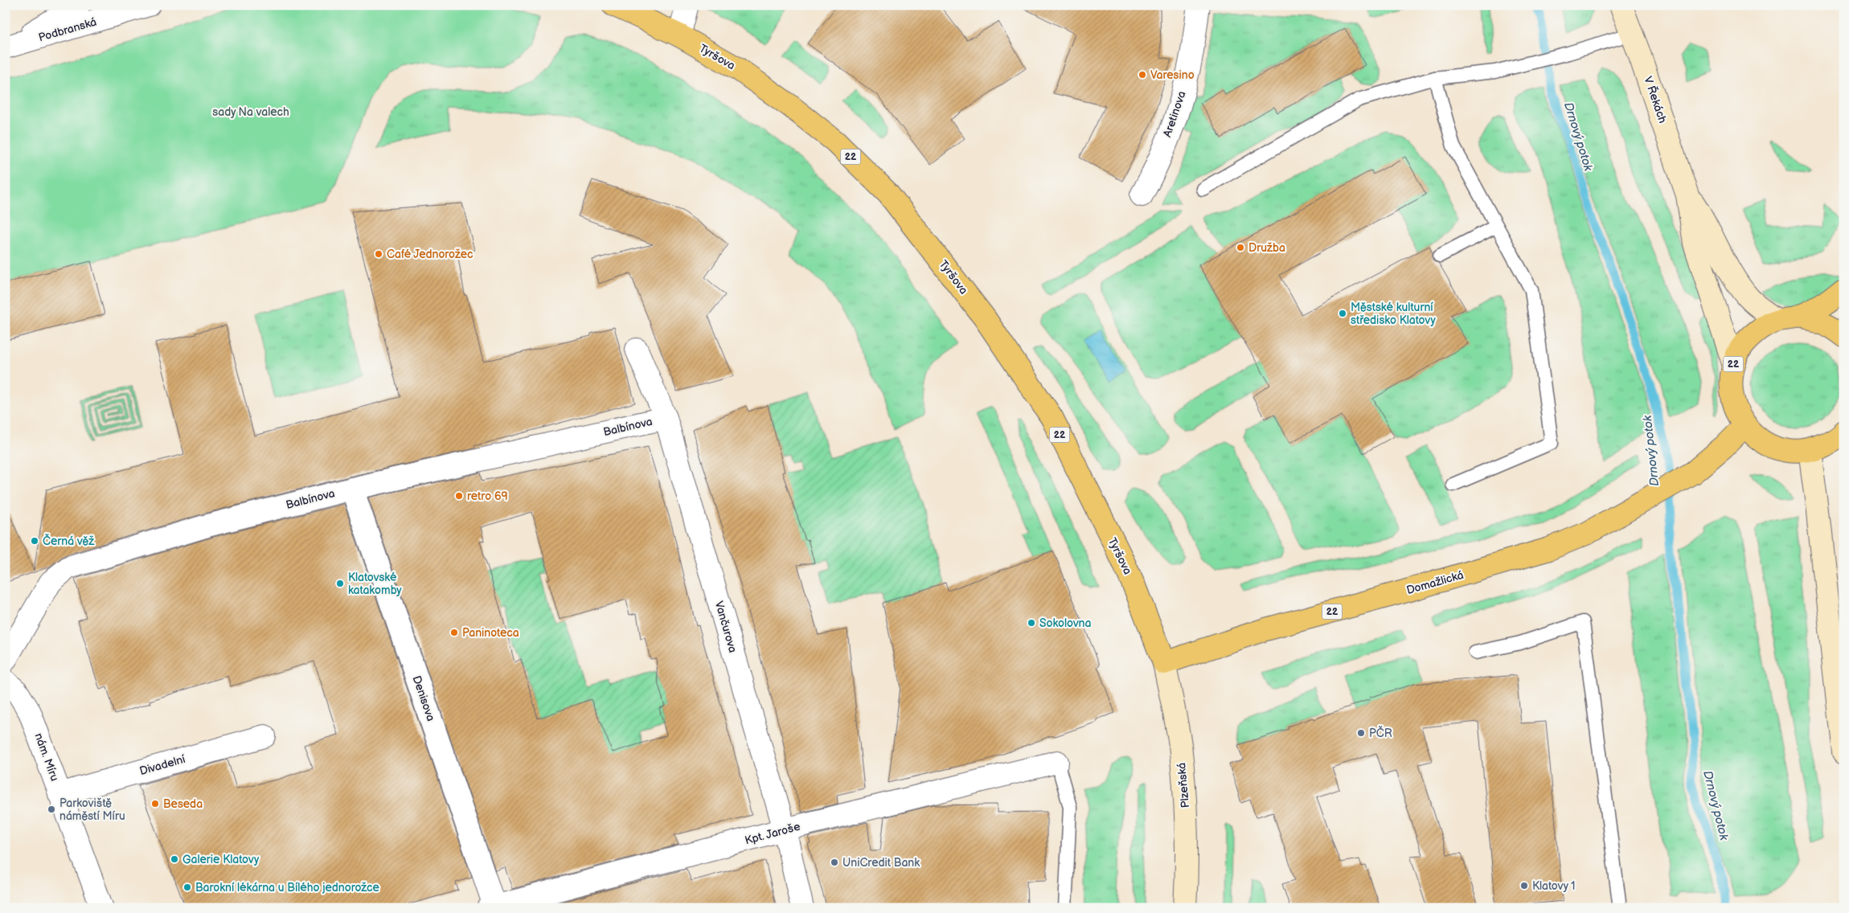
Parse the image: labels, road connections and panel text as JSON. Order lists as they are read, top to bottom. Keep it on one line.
{"streets":{"main road":["Tyršova","22","Domažlická"],"street":["Podbranská","V Řekách","Aretinova","Balbínova","Vančurova","Denisova","nám. Míru","Divadelní","Plzeňská","Kpt. Jaroše"]},"crossings":[["Tyršova","Domažlická"],["Tyršova","Plzeňská"],["V Řekách","22"],["22","Domažlická"],["Balbínova","Vančurova"],["Balbínova","Denisova"],["Domažlická","Plzeňská"],["Vančurova","Kpt. Jaroše"],["Denisova","Kpt. Jaroše"],["nám. Míru","Divadelní"]],"water":["Drnový potok"],"parks":["sady Na valech"],"places":["Varesino","Družba","Café Jednorožec","Městské kulturní středisko Klatovy","retro 69","Černá věž","Klatovské katakomby","Sokolovna","Paninoteca","PČR","Beseda","Parkoviště náměstí Míru","Galerie Klatovy","UniCredit Bank","Klatovy 1","Barokní lékárna u Bílého jednorožce"]}
